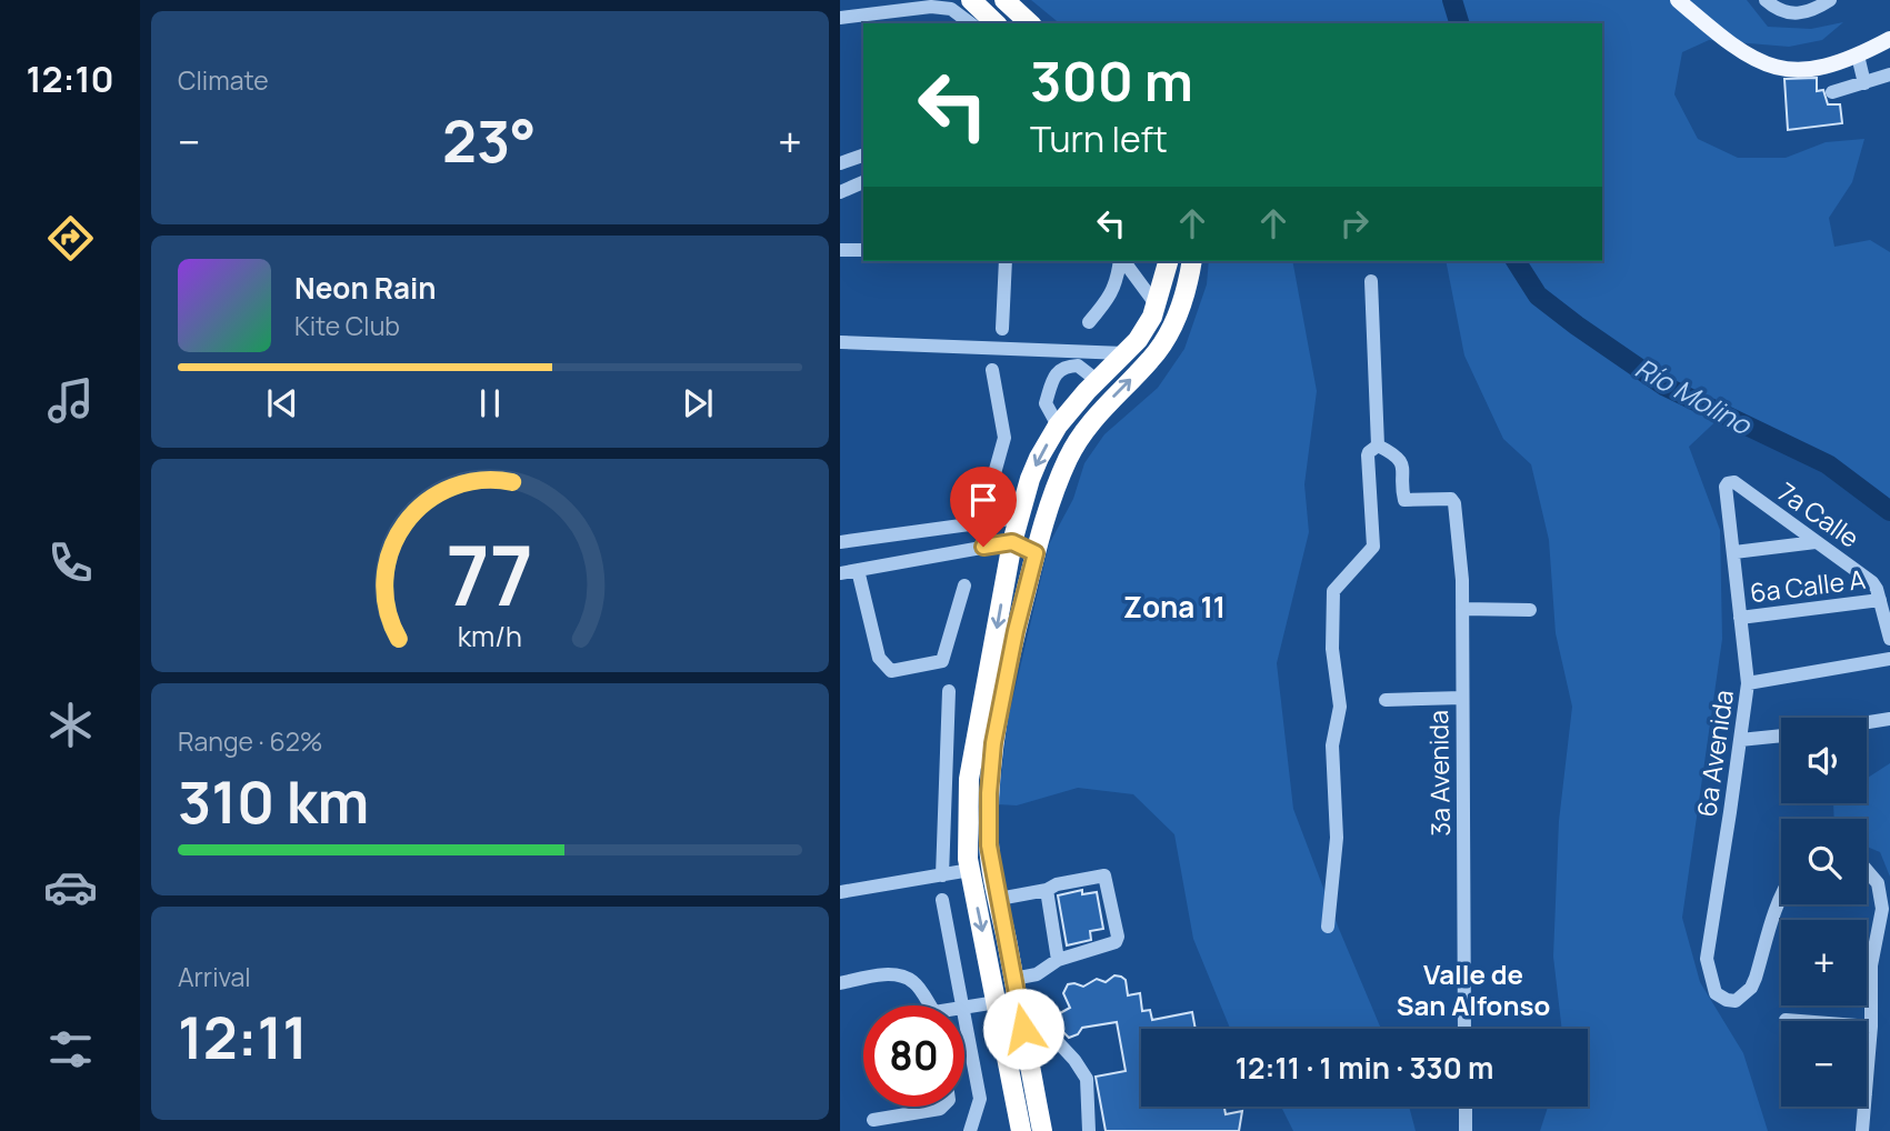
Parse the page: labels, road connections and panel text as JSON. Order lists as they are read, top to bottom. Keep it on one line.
{"streets":{"street":["7a Calle","6a Calle A","6a Avenida","3a Avenida"]},"crossings":[["7a Calle","6a Calle A"],["7a Calle","6a Avenida"],["6a Calle A","6a Avenida"]],"districts":["Zona 11","Valle de San Alfonso"],"water":["Río Molino"],"page":{"tabs":"12:10","tile":["Climate",["Range · 62%","310 km"],["Arrival","12:11"]],"turn":["300 m","Turn left"],"heat":["−","23°","+"],"song":["Neon Rain","Kite Club"],"map_buttons":["+","−"],"limit":"80","trip":"12:11 · 1 min · 330 m","gauge":["77","km/h"]}}
